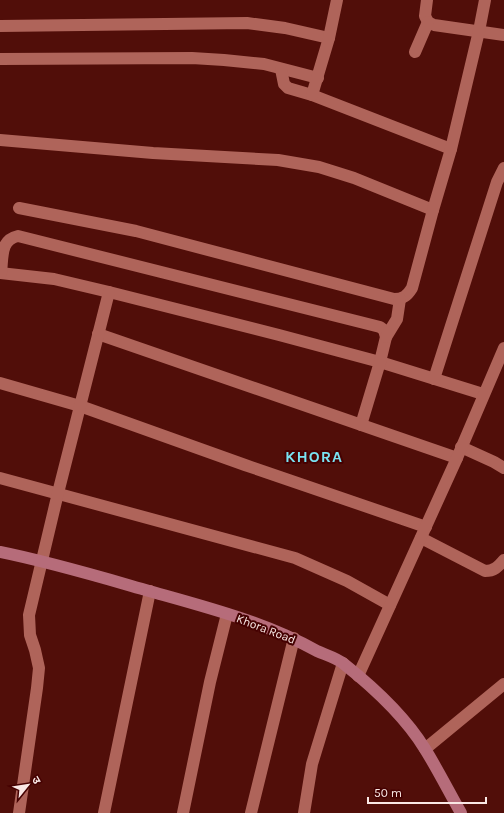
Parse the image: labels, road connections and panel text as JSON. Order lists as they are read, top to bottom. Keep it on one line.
{"streets":{"street":["Khora Road"]},"districts":["KHORA"],"scale_bar":"50 m","north":"top right"}
